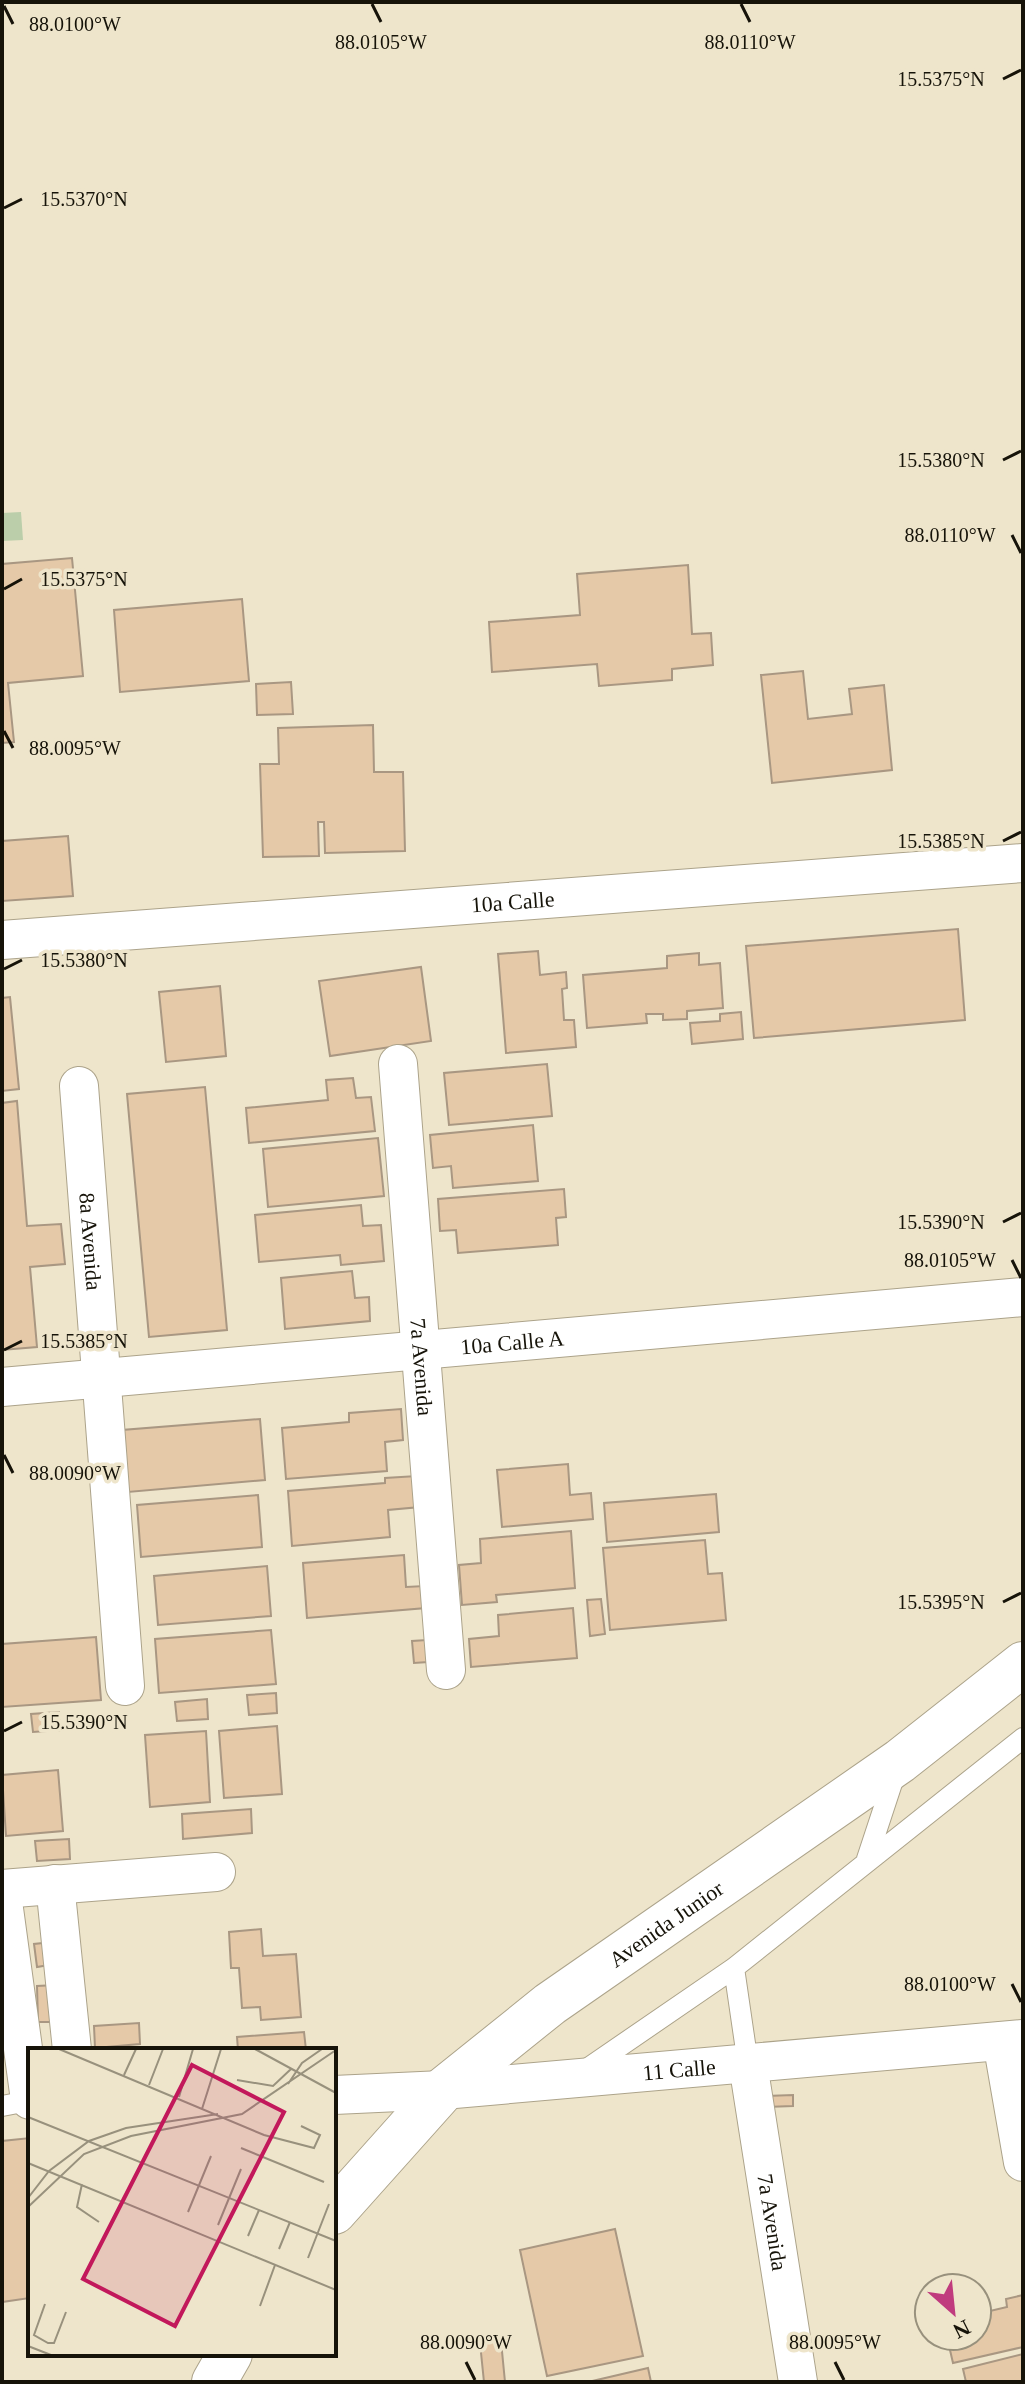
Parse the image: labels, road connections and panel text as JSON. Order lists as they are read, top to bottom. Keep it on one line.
{"streets":{"main road":["Avenida Junior"],"street":["10a Calle","8a Avenida","10a Calle A","7a Avenida","11 Calle"]},"crossings":[["8a Avenida","10a Calle A"],["10a Calle A","7a Avenida"],["7a Avenida","11 Calle"],["Avenida Junior","11 Calle"]],"north":"bottom right","coordinates":["88.0100°W","88.0105°W","88.0110°W","15.5375°N","15.5370°N","15.5380°N","88.0095°W","15.5385°N","15.5390°N","88.0090°W","15.5395°N"]}
